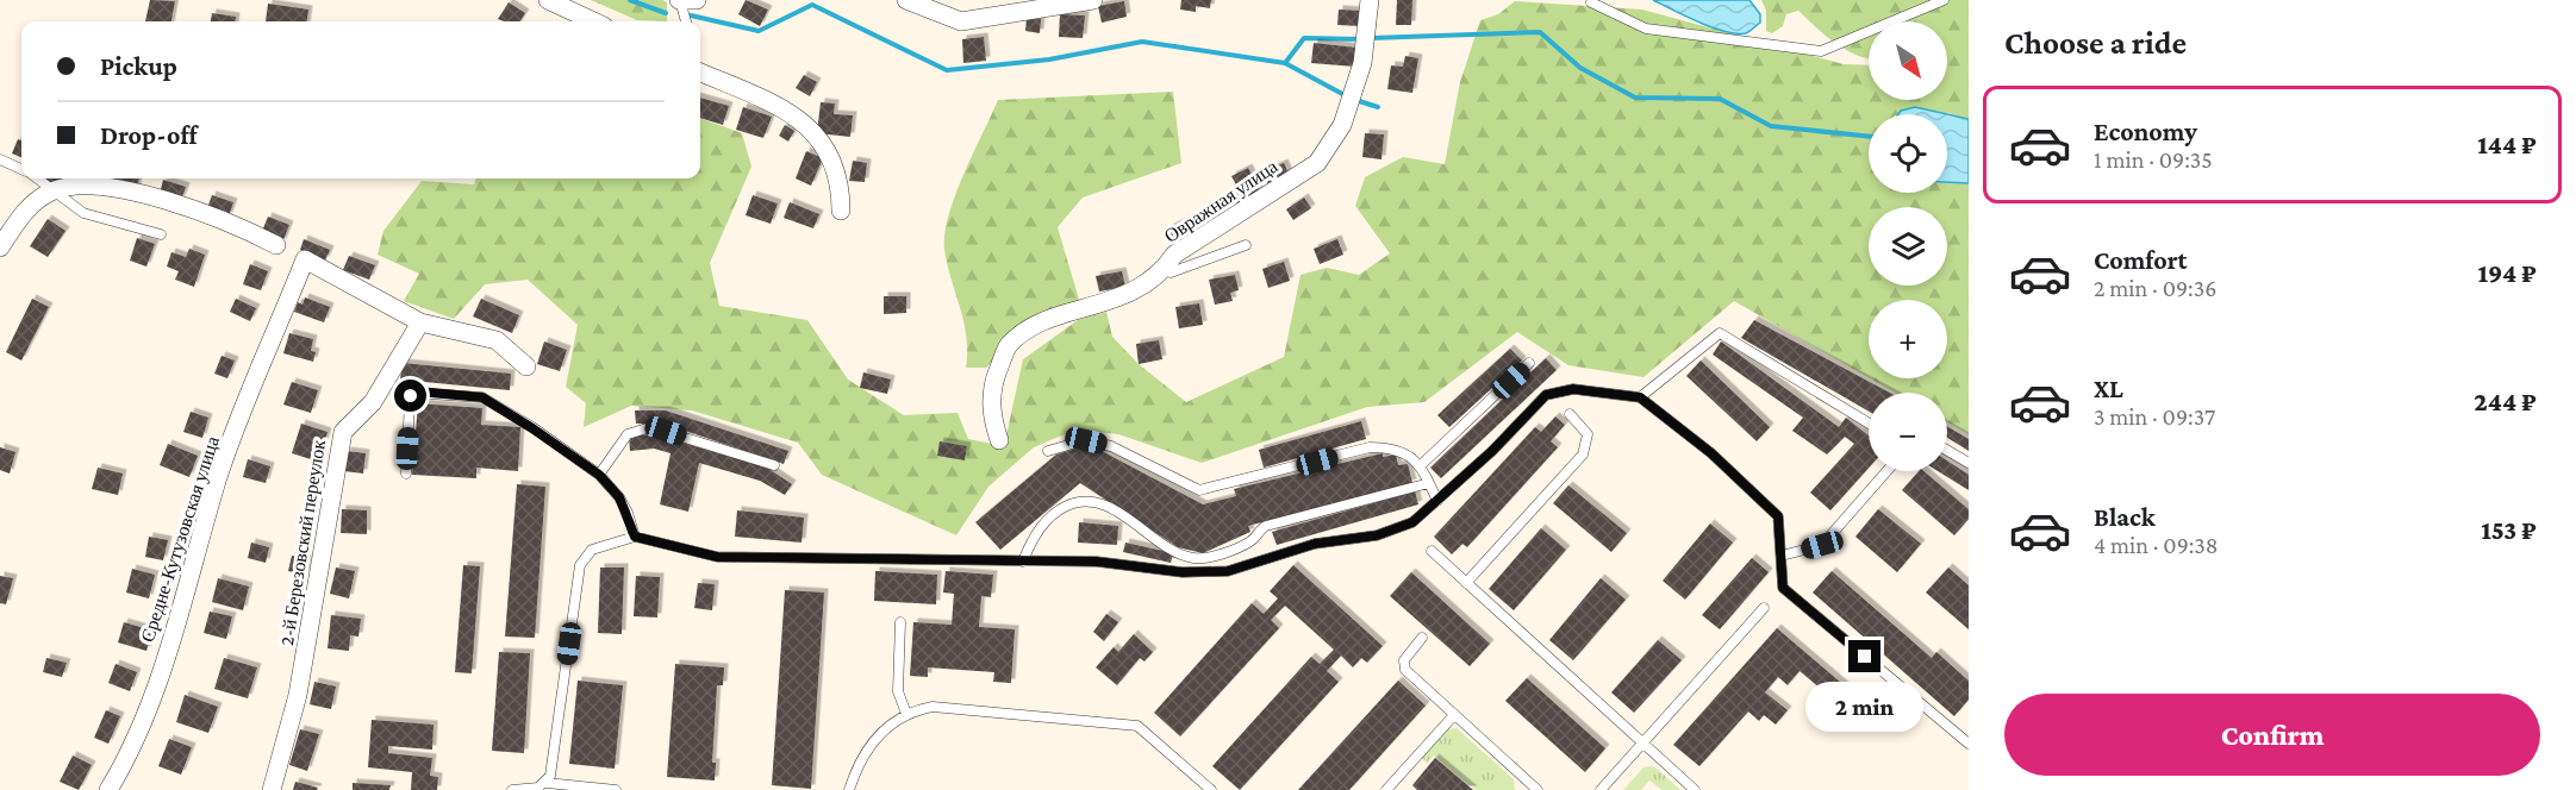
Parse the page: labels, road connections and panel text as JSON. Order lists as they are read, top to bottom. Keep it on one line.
{"streets":{"street":["Овражная улица","Средне-Кутузовская улица","2-й Березовский переулок"]},"crossings":[["Средне-Кутузовская улица","2-й Березовский переулок"]],"north":"bottom right","page":{"heading":"Choose a ride","map_buttons":["+","−"],"banner":["Pickup","Drop-off"],"list":[{"name":"Economy","note":"1 min · 09:35","value":"144 ₽"},{"name":"Comfort","note":"2 min · 09:36","value":"194 ₽"},{"name":"XL","note":"3 min · 09:37","value":"244 ₽"},{"name":"Black","note":"4 min · 09:38","value":"153 ₽"}],"buttons":"Confirm","bubble":"2 min"}}
